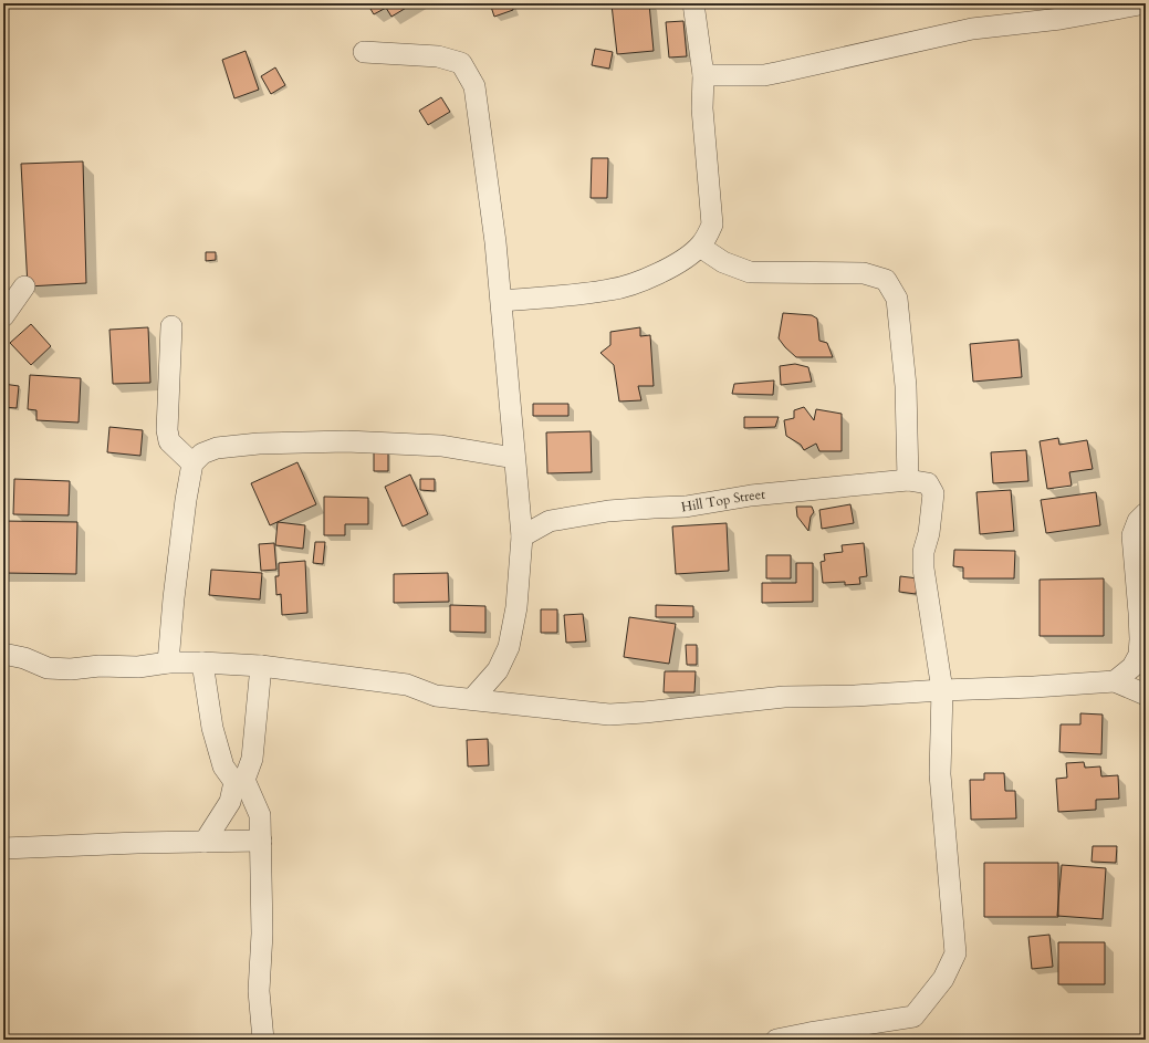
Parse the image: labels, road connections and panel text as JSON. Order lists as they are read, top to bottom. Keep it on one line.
{"streets":{"street":["Hill Top Street"]}}
